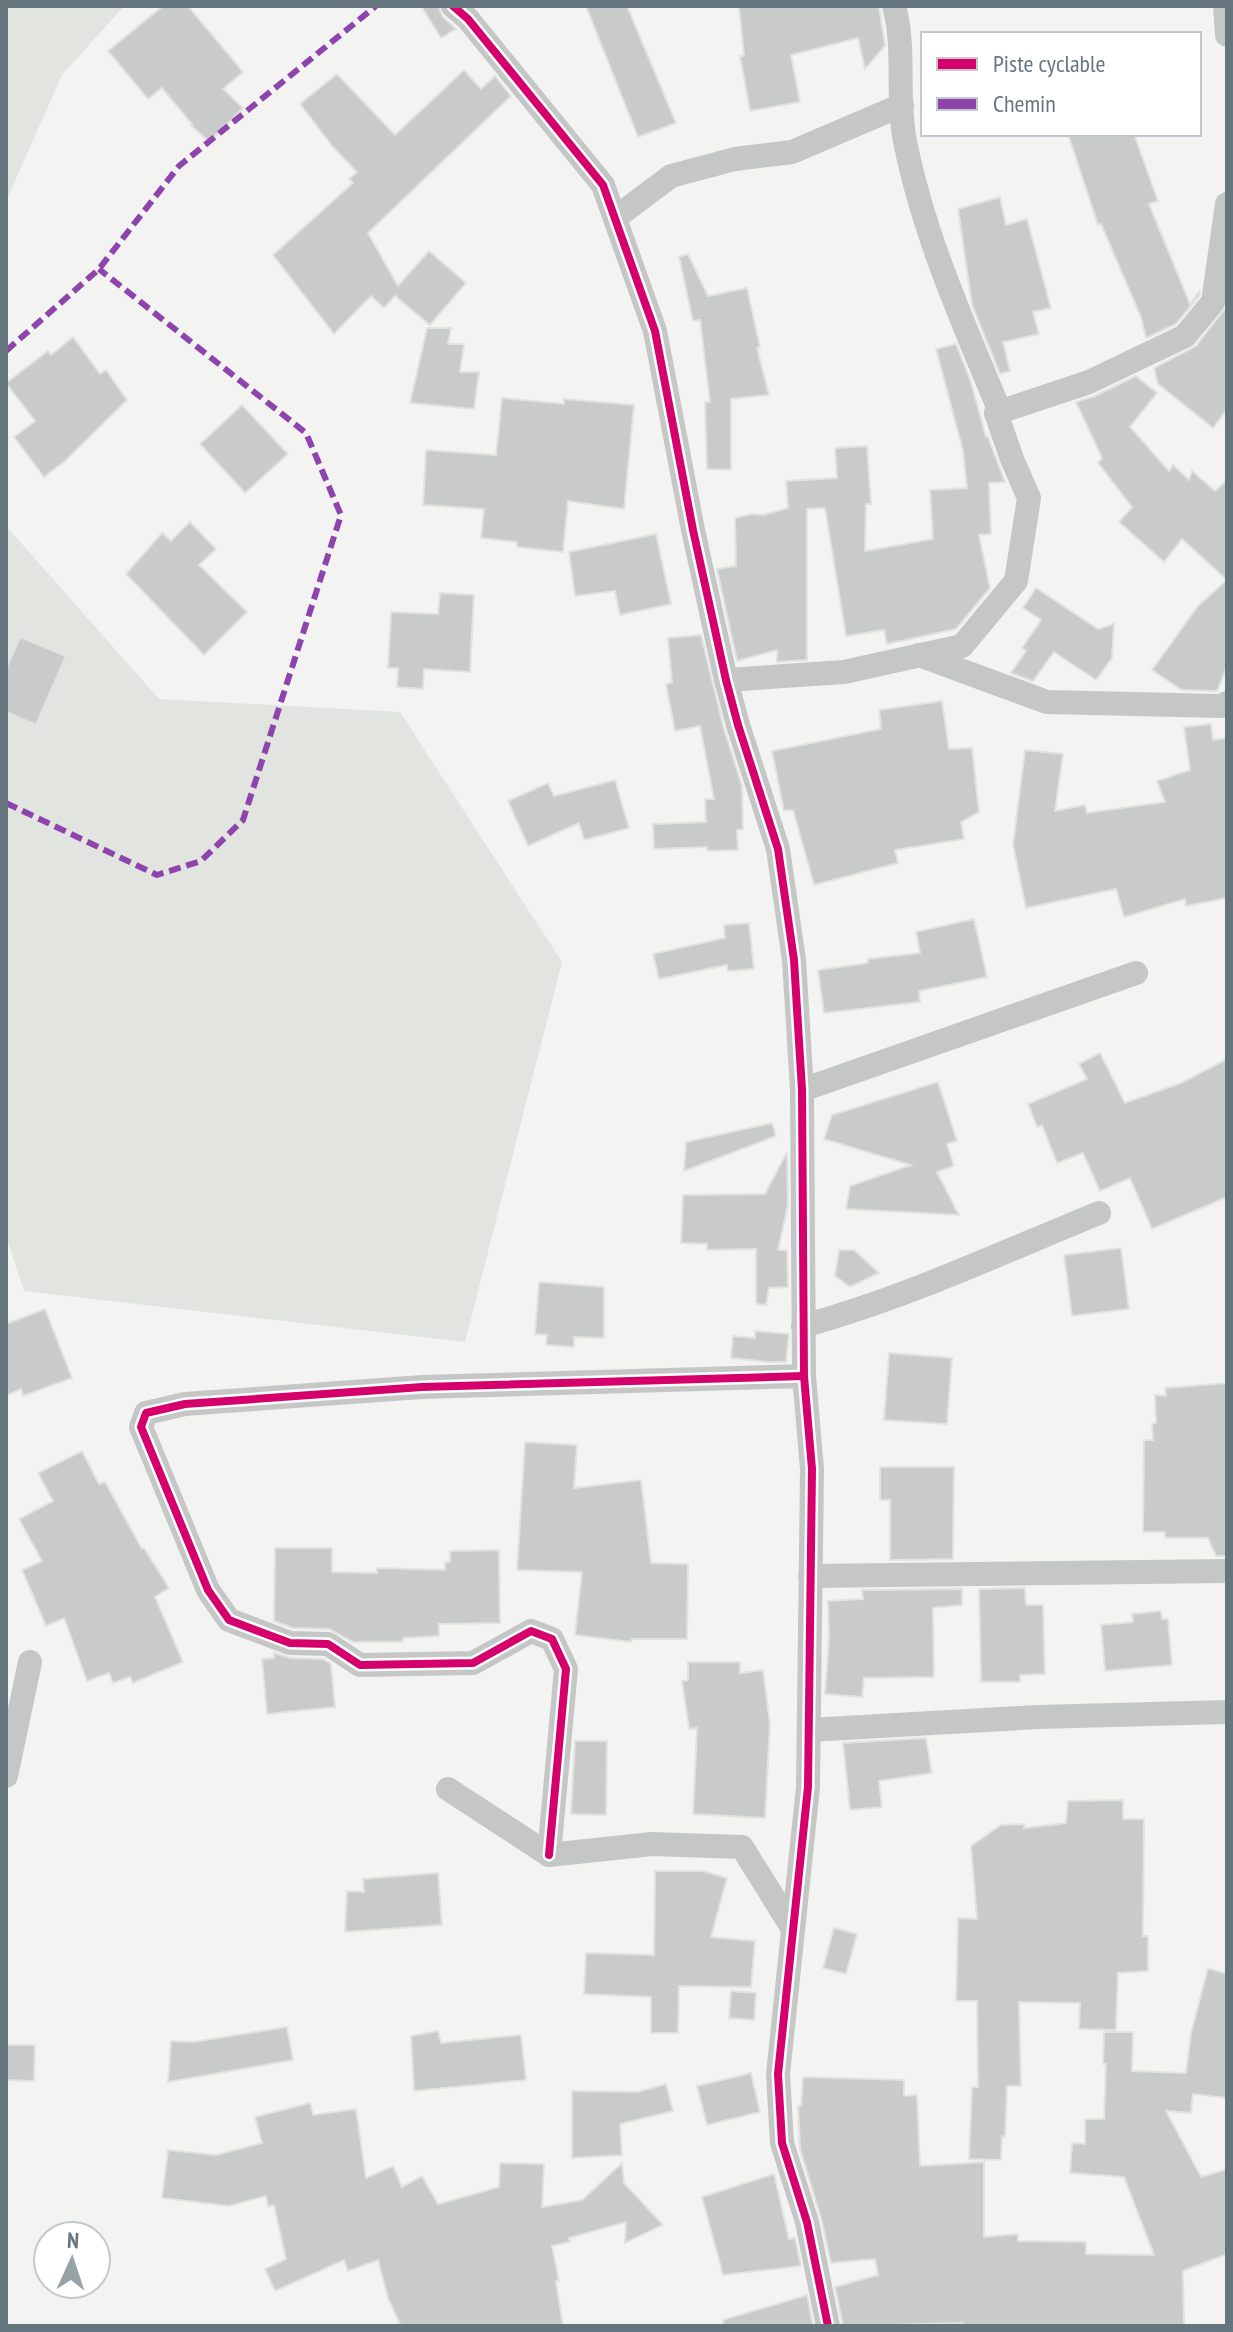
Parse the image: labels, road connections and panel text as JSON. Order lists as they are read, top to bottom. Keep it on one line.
{"legend":["Piste cyclable","Chemin"],"north":"top"}
